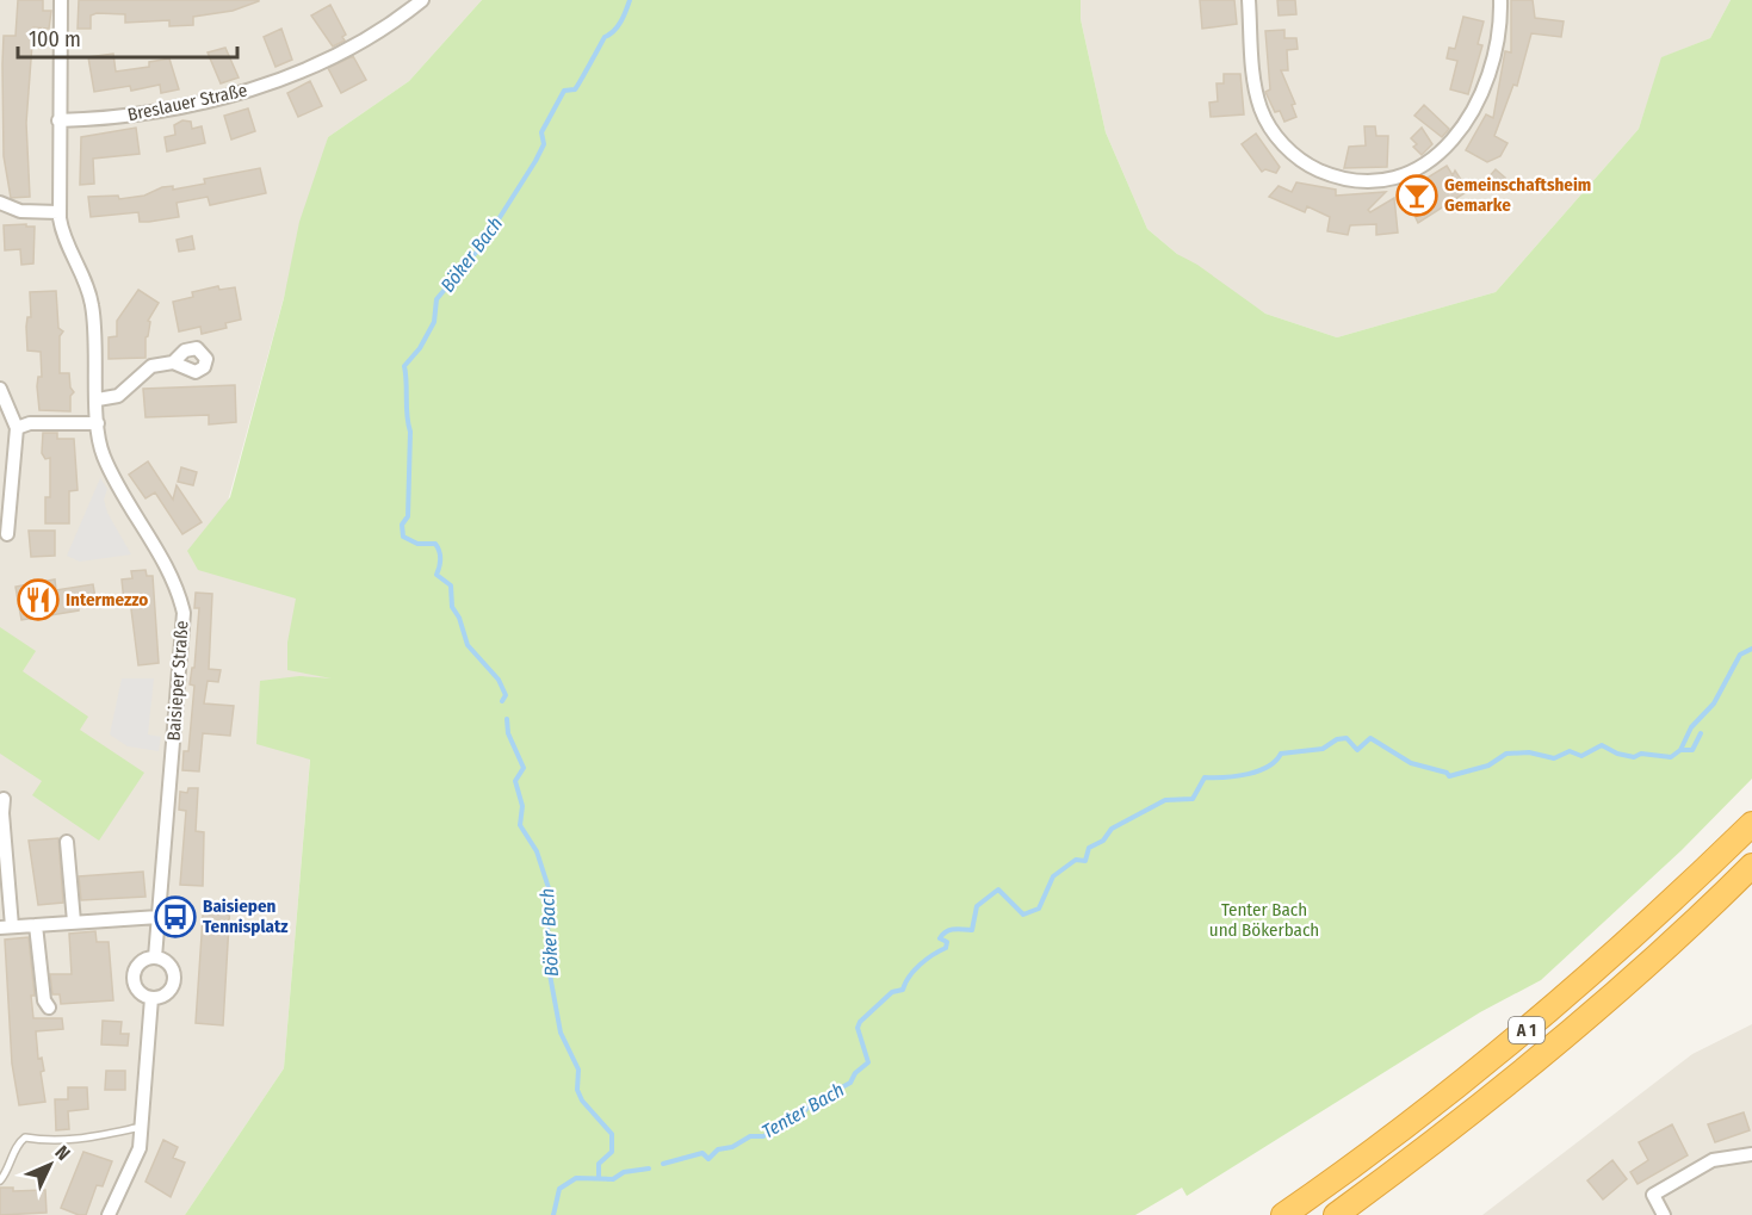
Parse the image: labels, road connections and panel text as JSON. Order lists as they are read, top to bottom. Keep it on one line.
{"streets":{"highway":["A 1"],"street":["Breslauer Straße","Baisieper Straße"]},"crossings":[["Breslauer Straße","Baisieper Straße"]],"water":["Böker Bach","Tenter Bach"],"parks":["Tenter Bach und Bökerbach"],"places":{"bar":["Gemeinschaftsheim Gemarke"],"restaurant":["Intermezzo"],"bus stop":["Baisiepen Tennisplatz"]},"scale_bar":"100 m","north":"top right"}
